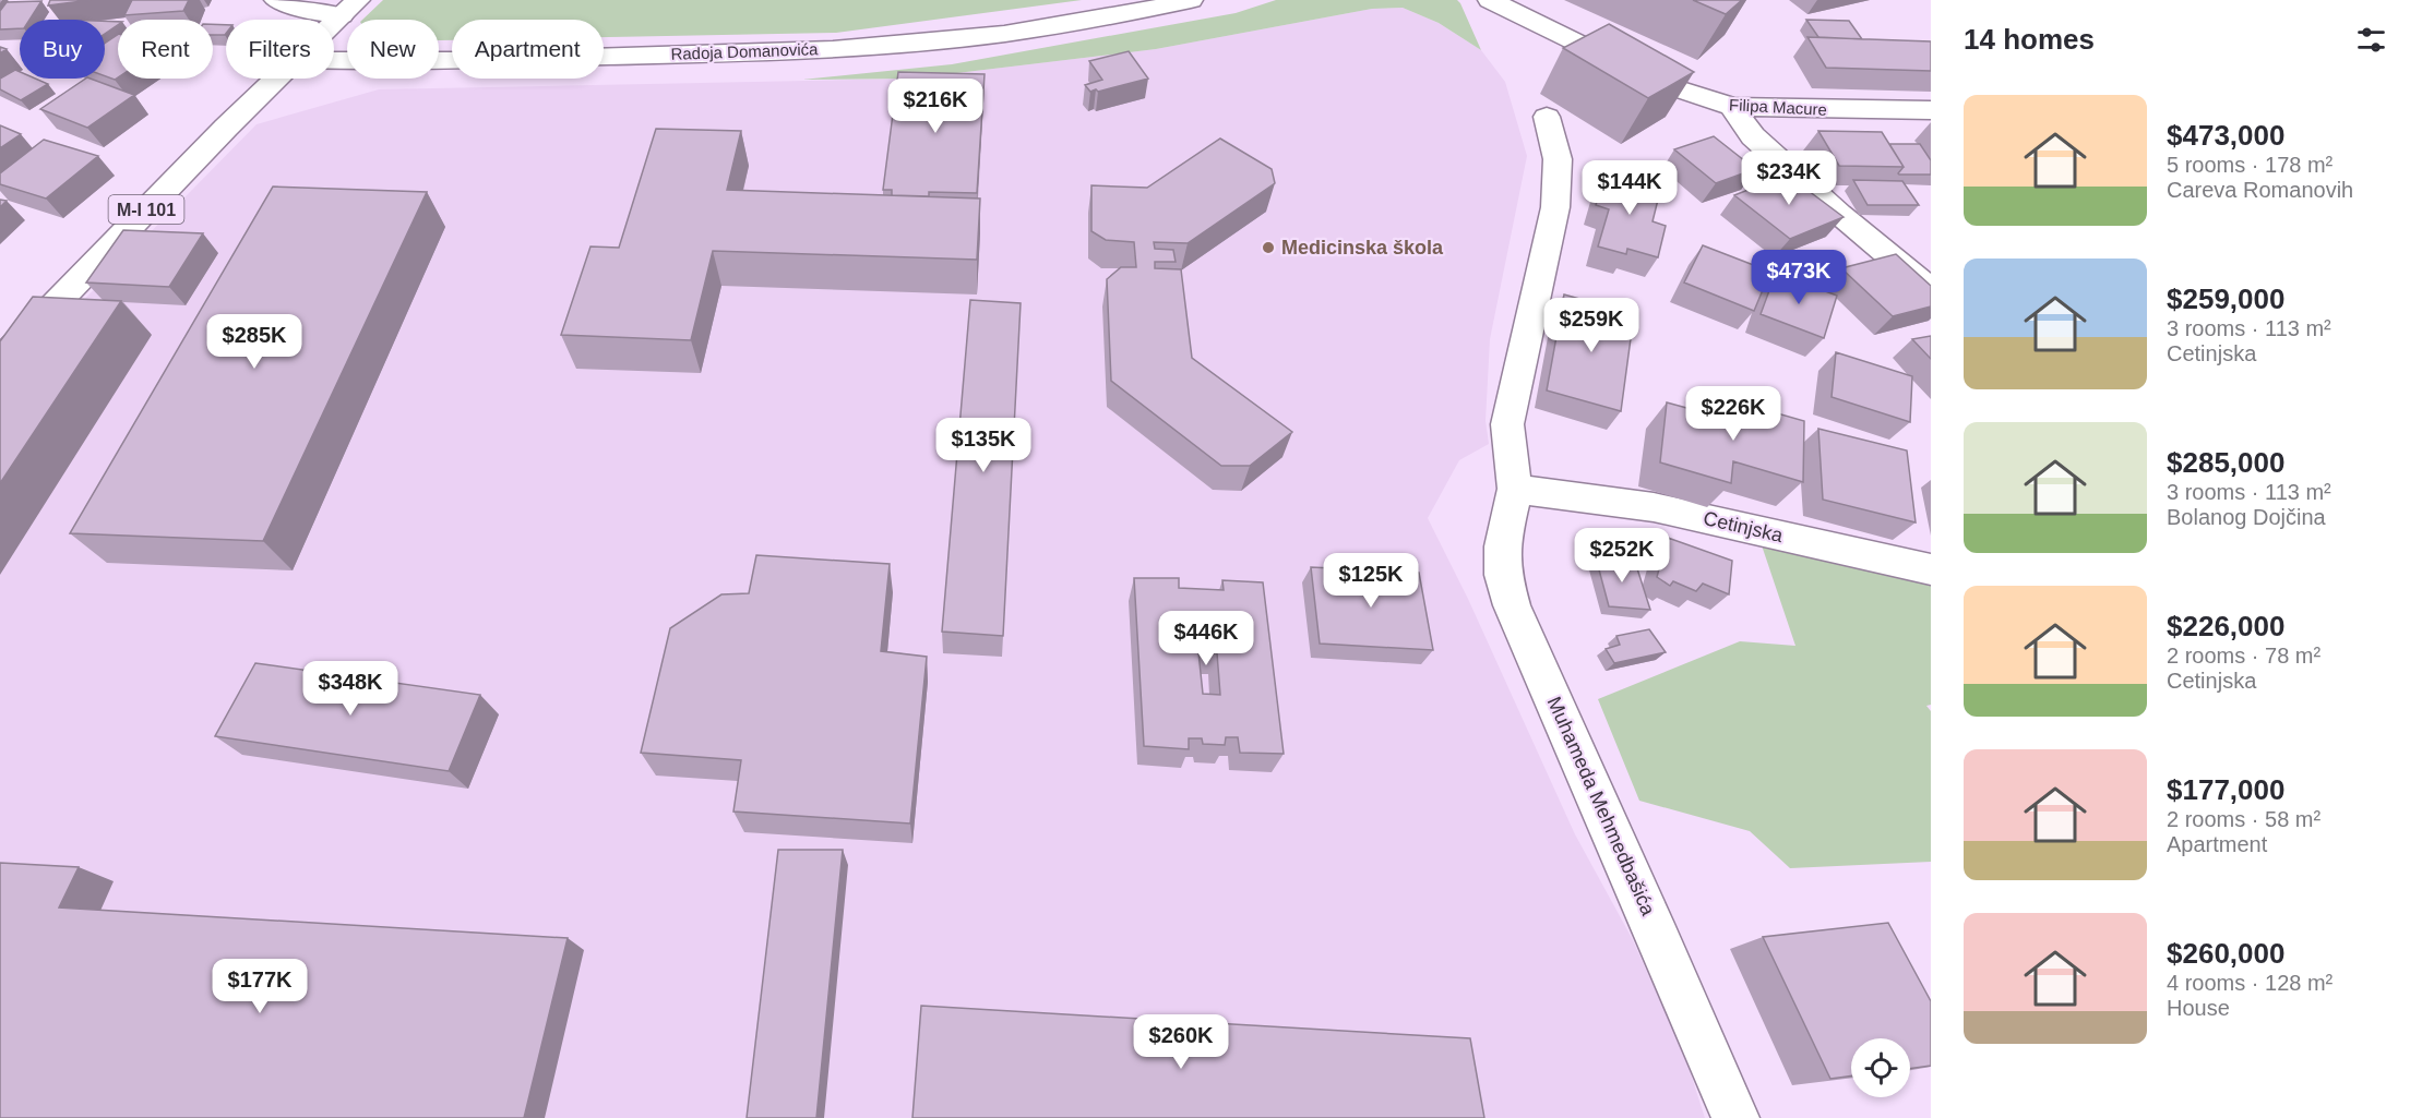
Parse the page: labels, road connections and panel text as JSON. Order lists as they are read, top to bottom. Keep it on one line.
{"streets":{"street":["Radoja Domanovića","Filipa Macure","M-I 101","Cetinjska","Muhameda Mehmedbašića"]},"crossings":[["Cetinjska","Muhameda Mehmedbašića"]],"places":["Medicinska škola"],"page":{"heading":"14 homes","chip":["Buy","Rent","Filters","New","Apartment"],"price":["$216K","$234K","$144K","$473K","$259K","$285K","$226K","$135K","$252K","$125K","$446K","$348K","$177K","$260K"],"list":[{"name":"$473,000","note":"5 rooms · 178 m² · Careva Romanovih"},{"name":"$259,000","note":"3 rooms · 113 m² · Cetinjska"},{"name":"$285,000","note":"3 rooms · 113 m² · Bolanog Dojčina"},{"name":"$226,000","note":"2 rooms · 78 m² · Cetinjska"},{"name":"$177,000","note":"2 rooms · 58 m² · Apartment"},{"name":"$260,000","note":"4 rooms · 128 m² · House"}]}}
